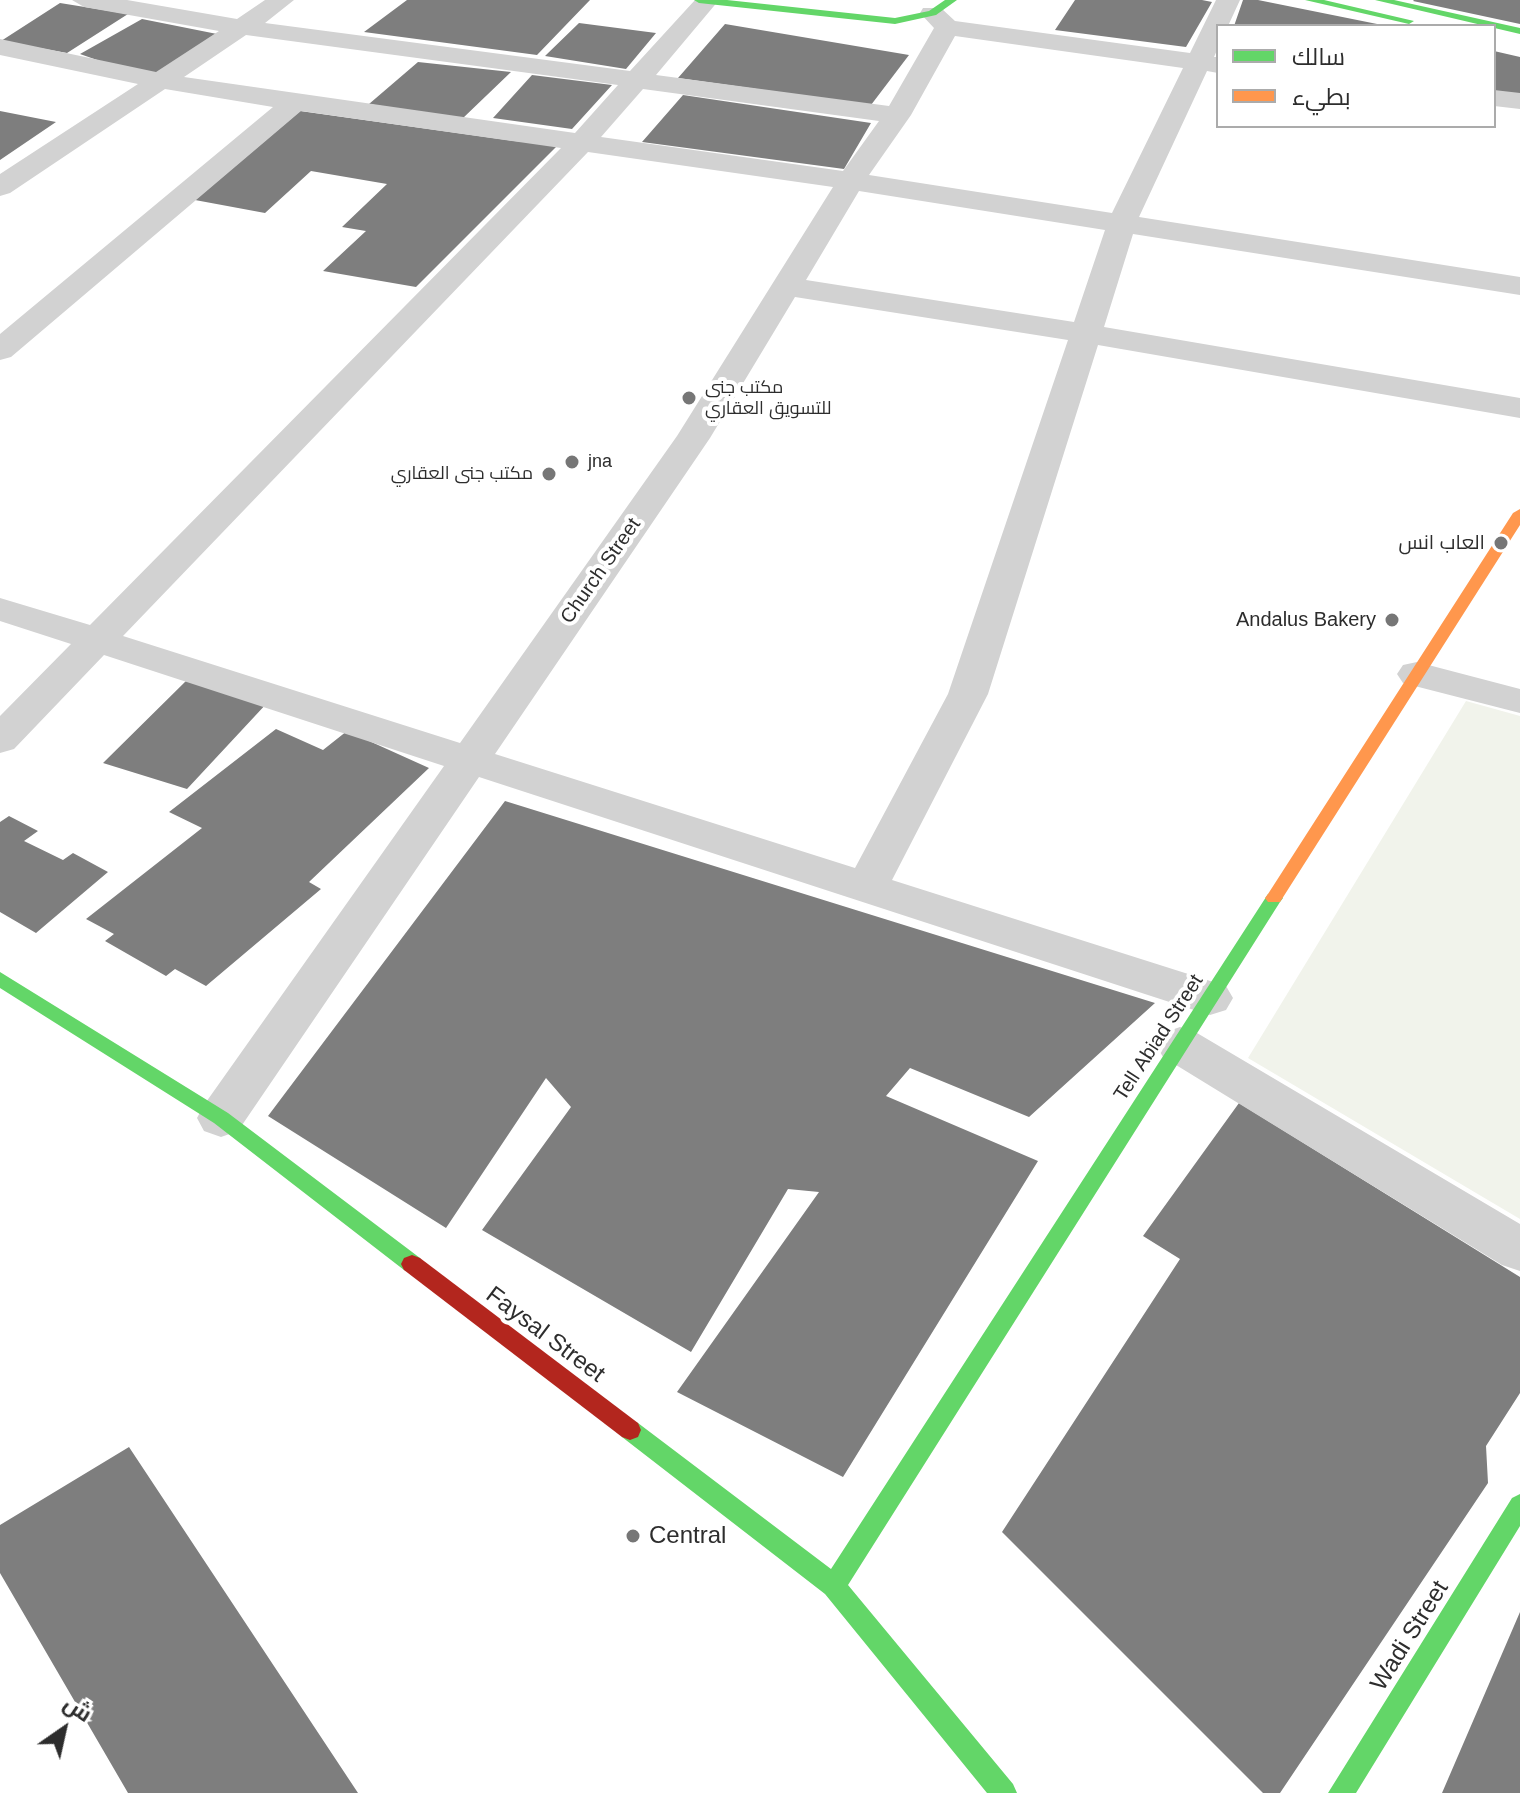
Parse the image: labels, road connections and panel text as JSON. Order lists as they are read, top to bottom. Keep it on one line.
{"streets":{"main road":["Tell Abiad Street","Faysal Street","Wadi Street"],"street":["Church Street"]},"crossings":[["Church Street","Faysal Street"],["Tell Abiad Street","Faysal Street"]],"places":["مكتب جنى للتسويق العقاري","jna","مكتب جنى العقاري","العاب انس","Andalus Bakery","Central"],"legend":["سالك","بطيء"],"north":"top right"}
